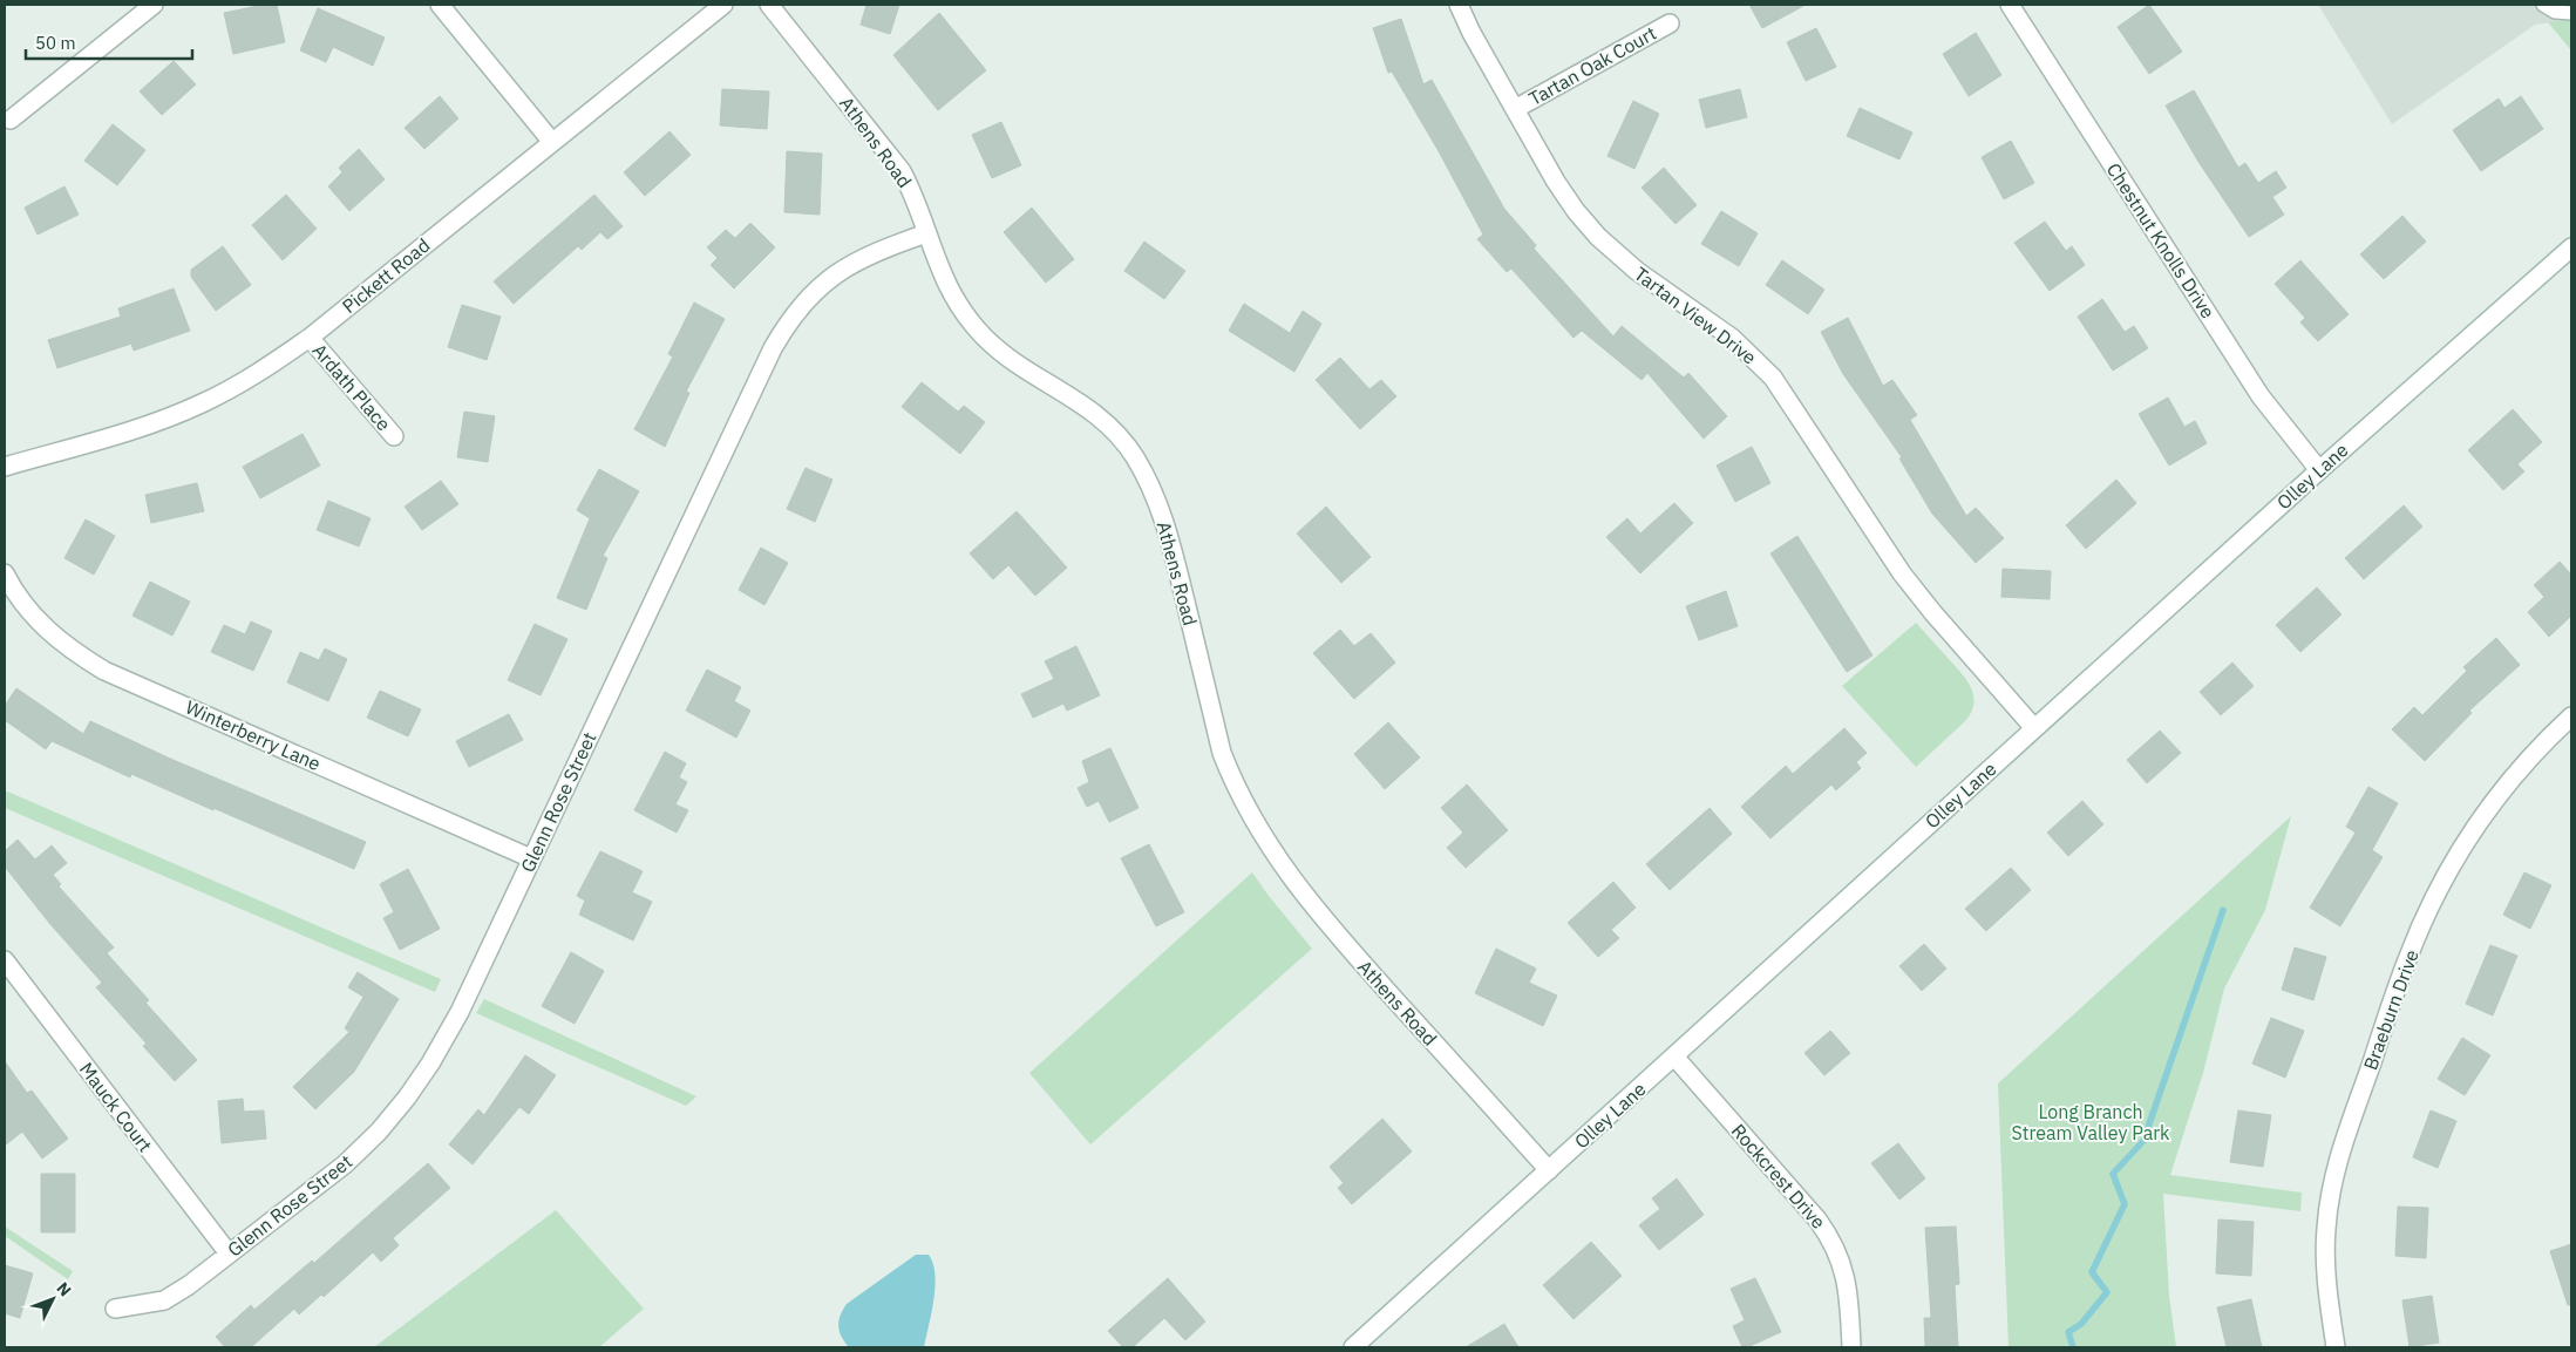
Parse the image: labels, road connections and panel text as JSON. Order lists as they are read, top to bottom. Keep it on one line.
{"streets":{"street":["Tartan Oak Court","Athens Road","Chestnut Knolls Drive","Pickett Road","Tartan View Drive","Ardath Place","Olley Lane","Winterberry Lane","Glenn Rose Street","Braeburn Drive","Mauck Court","Rockcrest Drive"]},"crossings":[["Tartan Oak Court","Tartan View Drive"],["Athens Road","Olley Lane"],["Athens Road","Glenn Rose Street"],["Chestnut Knolls Drive","Olley Lane"],["Pickett Road","Ardath Place"],["Tartan View Drive","Olley Lane"],["Olley Lane","Rockcrest Drive"],["Winterberry Lane","Glenn Rose Street"],["Glenn Rose Street","Mauck Court"]],"parks":["Long Branch Stream Valley Park"],"scale_bar":"50 m","north":"top right"}
